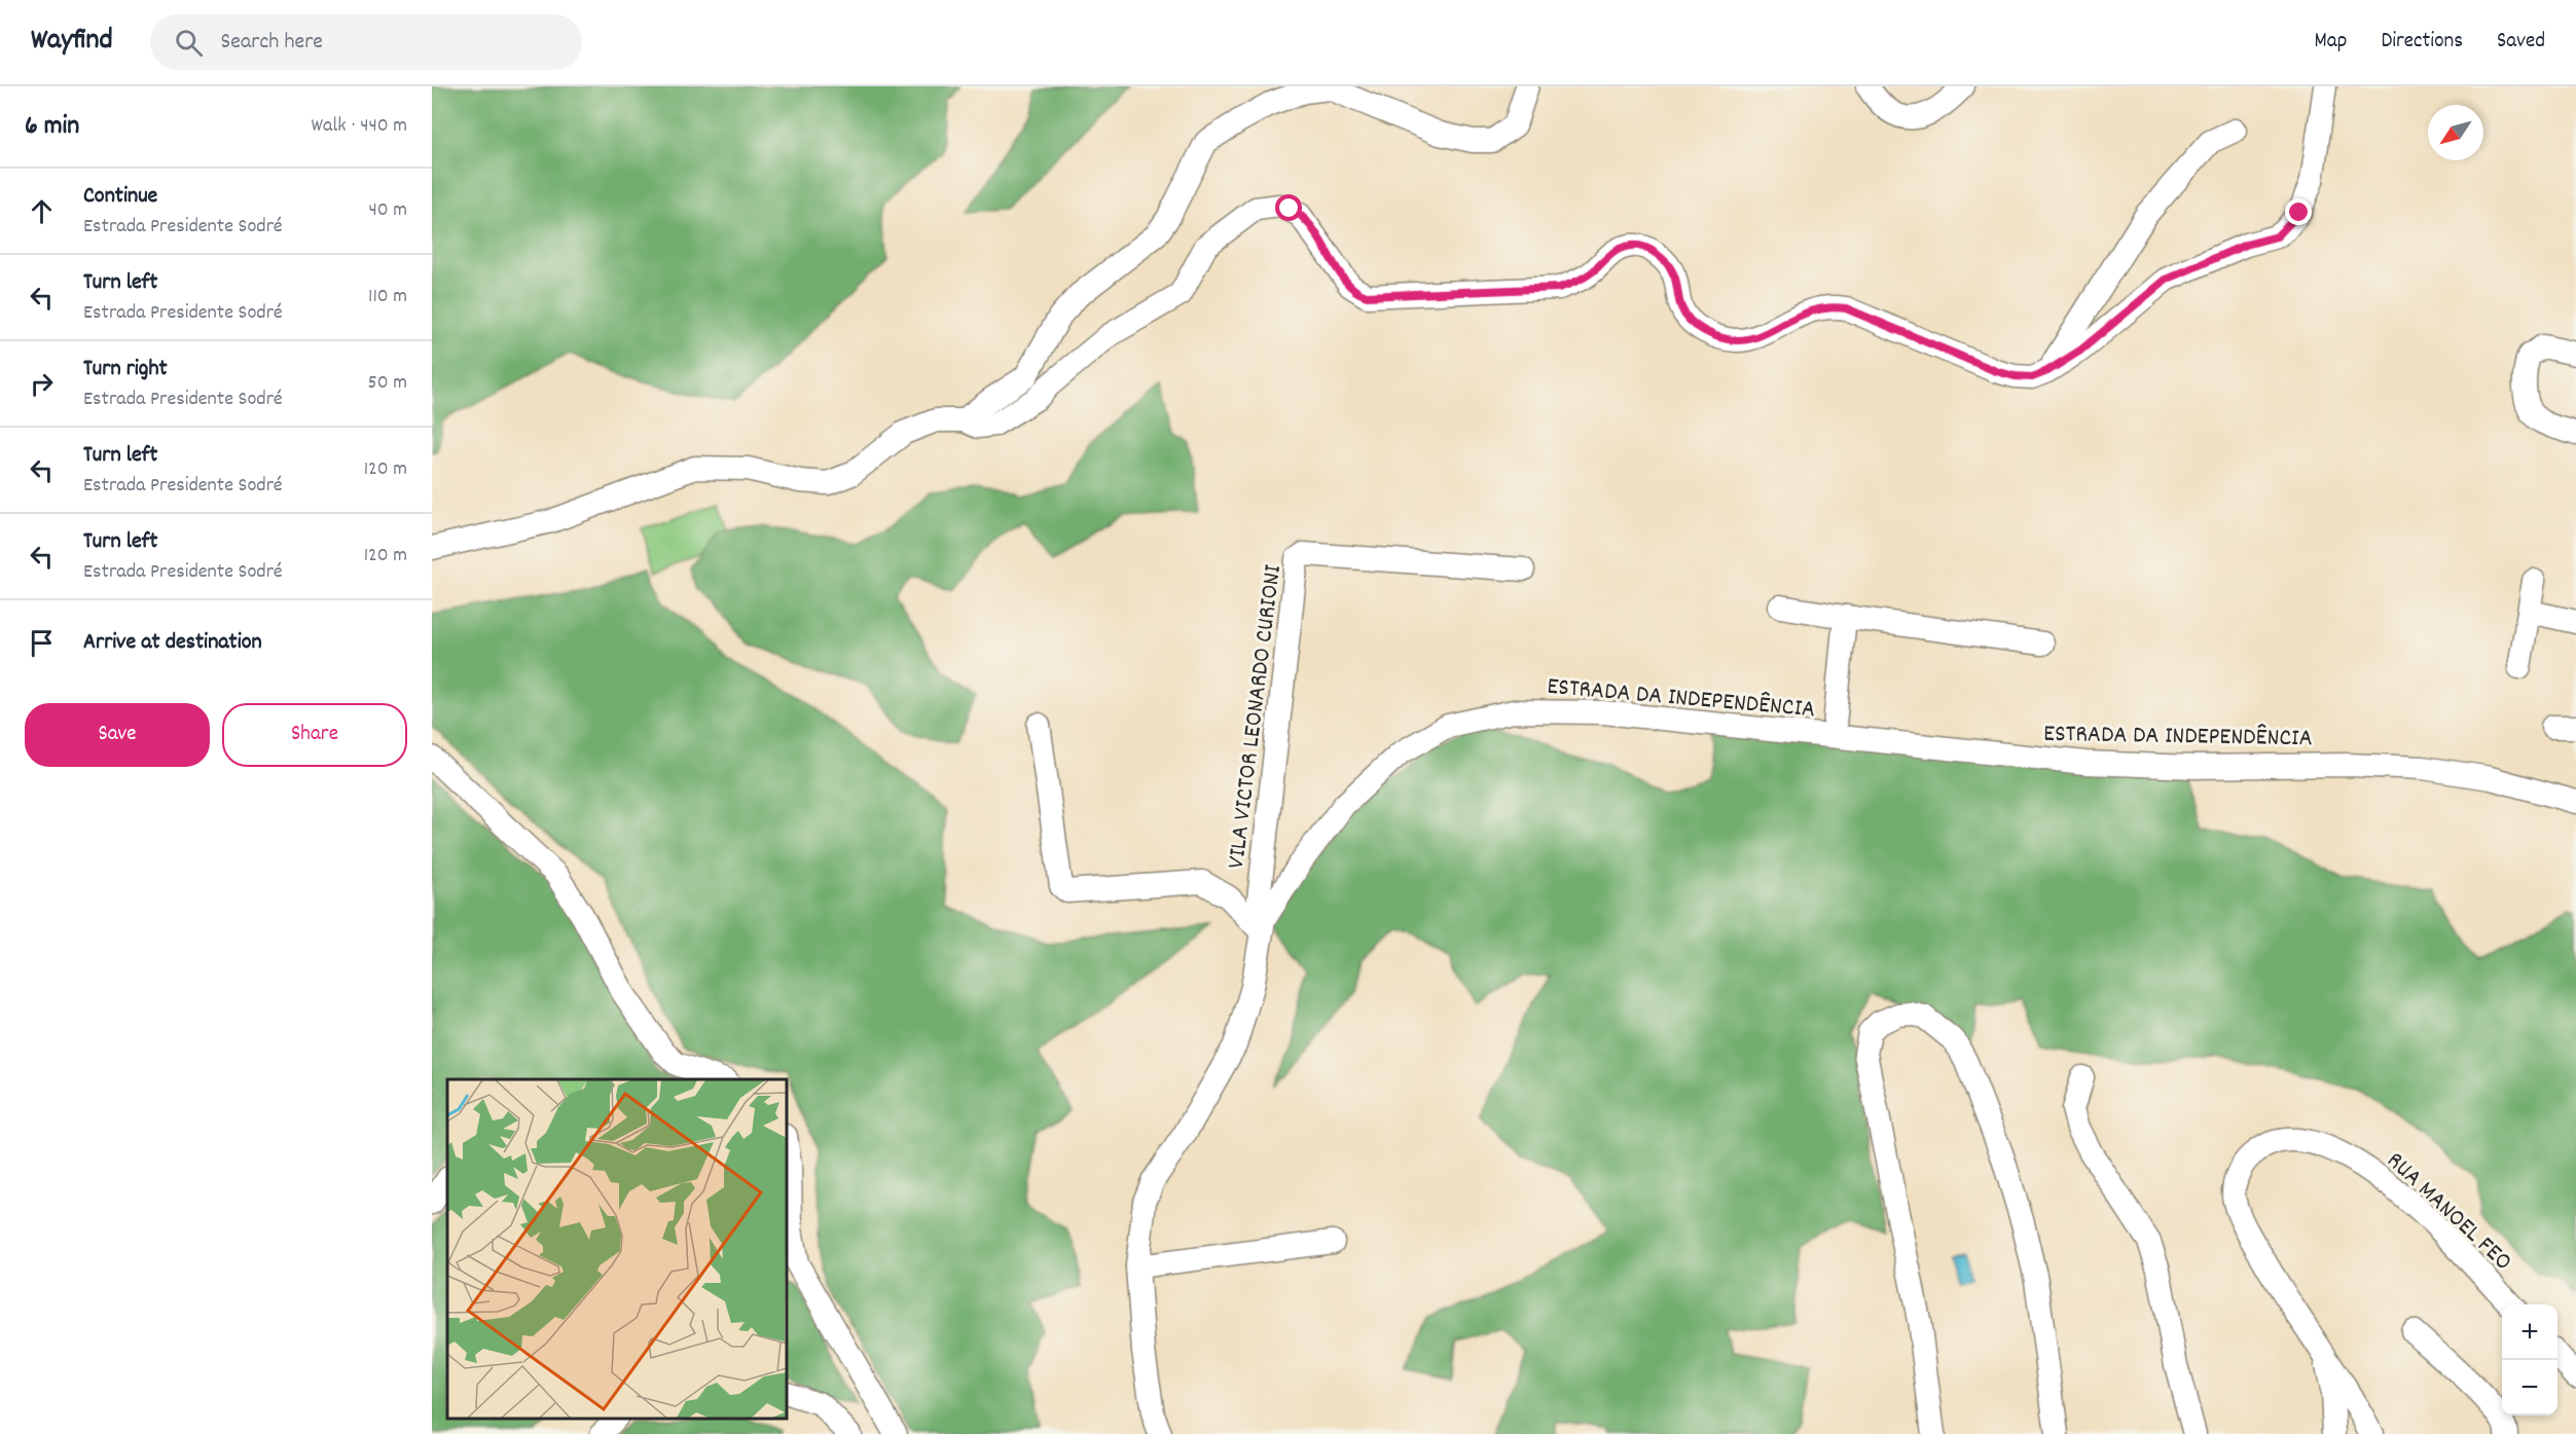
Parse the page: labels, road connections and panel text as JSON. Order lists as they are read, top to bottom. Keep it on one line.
{"streets":{"street":["ESTRADA DA INDEPENDÊNCIA","VILA VICTOR LEONARDO CURIONI","RUA MANOEL FEO"]},"crossings":[["ESTRADA DA INDEPENDÊNCIA","VILA VICTOR LEONARDO CURIONI"]],"north":"bottom left","page":{"header":"Wayfind","search":"Search here","nav":["Map","Directions","Saved"],"heading":["6 min","Walk · 440 m"],"list":[["Continue","Estrada Presidente Sodré","40 m"],["Turn left","Estrada Presidente Sodré","110 m"],["Turn right","Estrada Presidente Sodré","50 m"],["Turn left","Estrada Presidente Sodré","120 m"],["Turn left","Estrada Presidente Sodré","120 m"],"Arrive at destination"],"buttons":["Save","Share"],"map_buttons":["+","−"]}}
